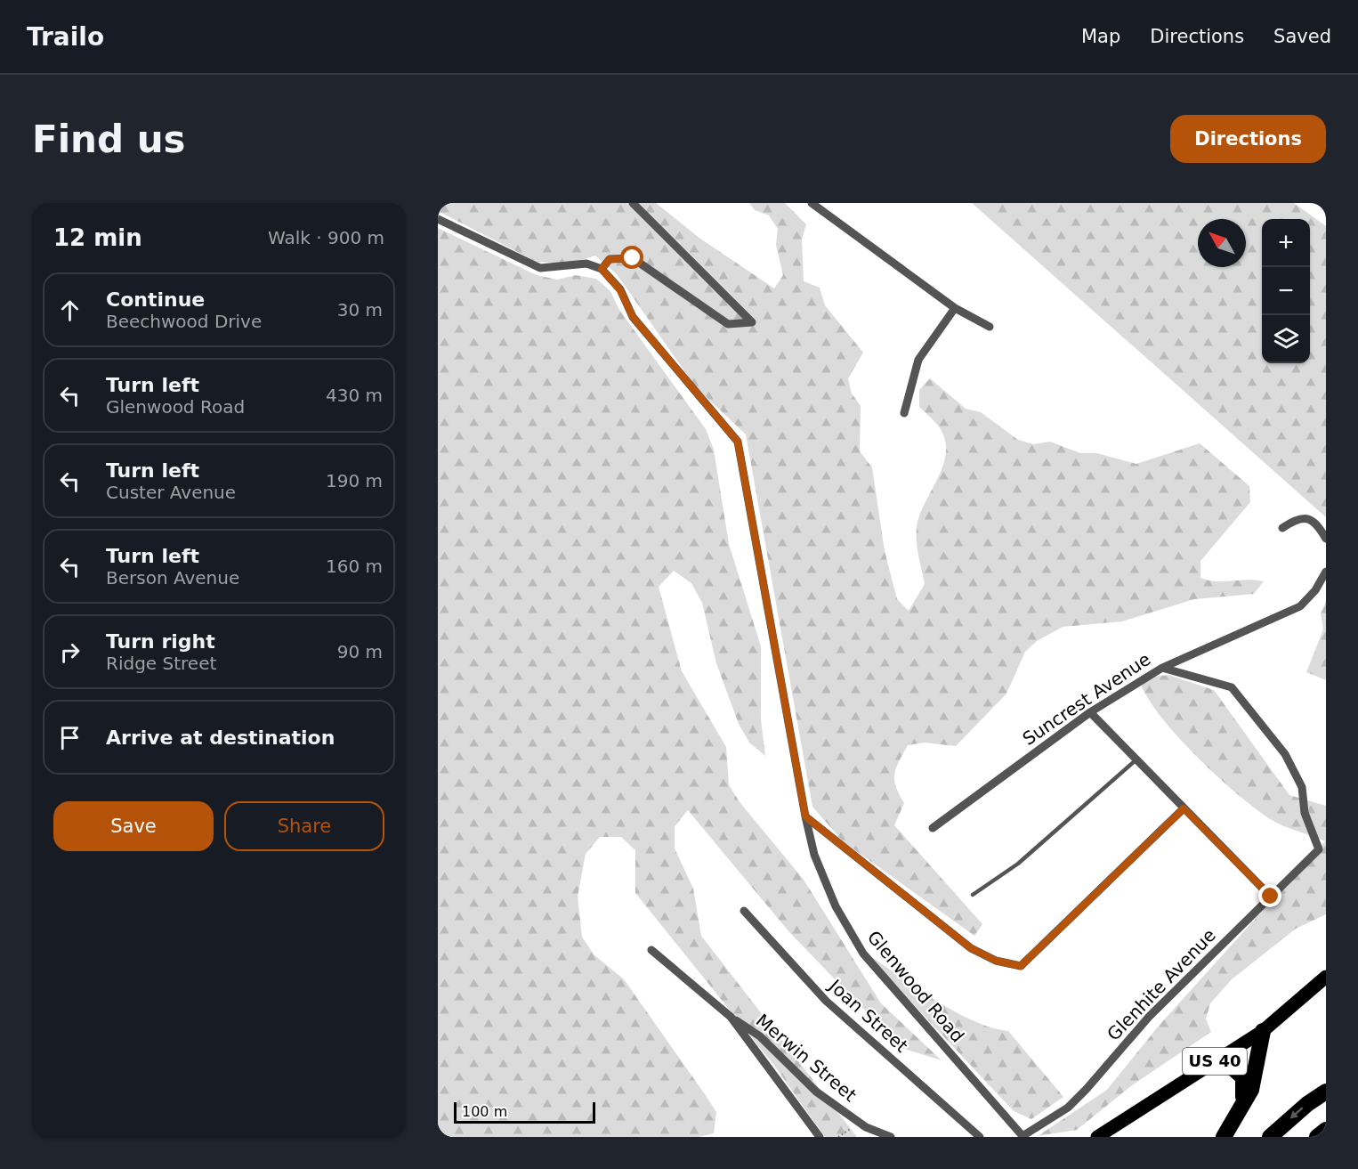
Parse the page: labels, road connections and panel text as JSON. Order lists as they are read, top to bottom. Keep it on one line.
{"streets":{"main road":["US 40"],"street":["Suncrest Avenue","Glenhite Avenue","Glenwood Road","Joan Street","Merwin Street"]},"crossings":[["Suncrest Avenue","Glenhite Avenue"],["Glenhite Avenue","Glenwood Road"]],"scale_bar":"100 m","north":"top left","page":{"header":"Trailo","nav":["Map","Directions","Saved"],"buttons":["Directions",["Save","Share"]],"title":"Find us","heading":["12 min","Walk · 900 m"],"map_buttons":["+","−"],"list":[["Continue","Beechwood Drive","30 m"],["Turn left","Glenwood Road","430 m"],["Turn left","Custer Avenue","190 m"],["Turn left","Berson Avenue","160 m"],["Turn right","Ridge Street","90 m"],"Arrive at destination"],"scale":"100 m"}}
